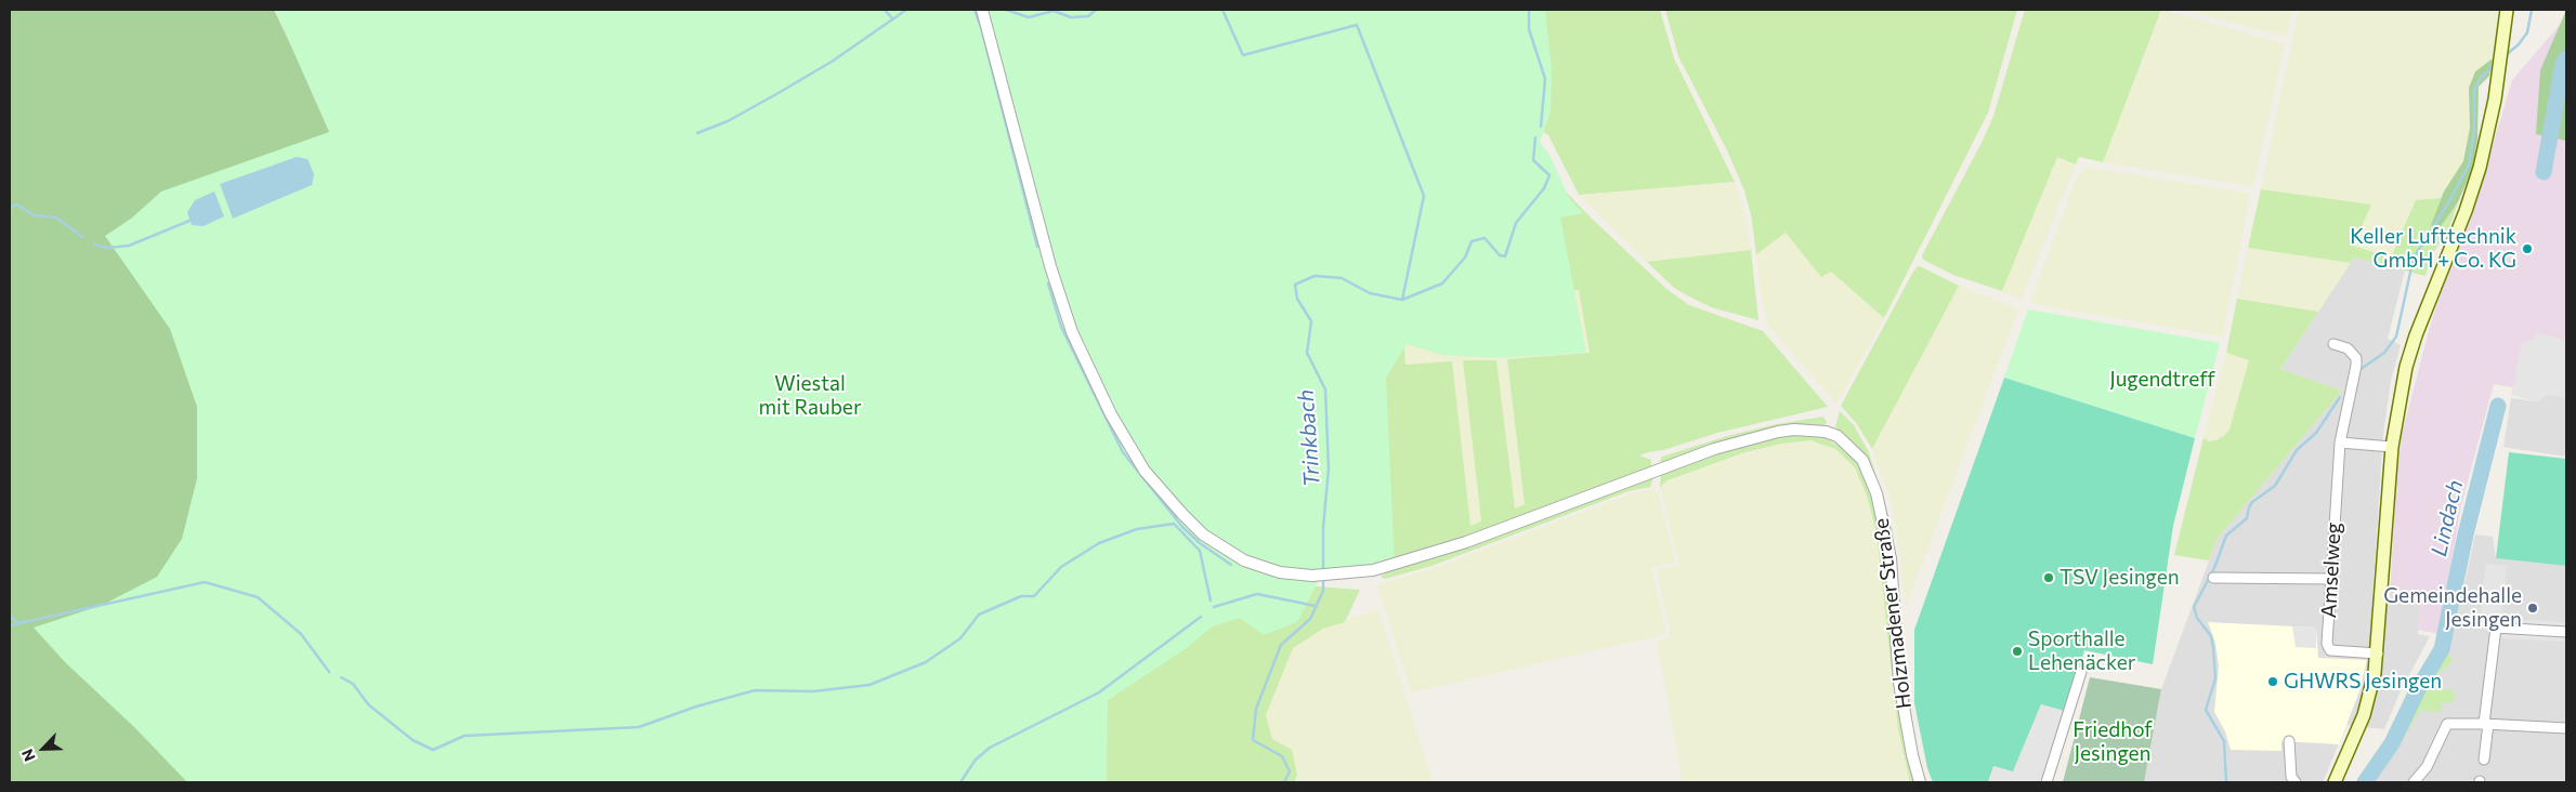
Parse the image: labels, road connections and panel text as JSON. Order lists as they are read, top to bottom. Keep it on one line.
{"streets":{"street":["Amselweg","Holzmadener Straße"]},"water":["Trinkbach","Lindach"],"parks":["Jugendtreff","Wiestal mit Rauber","Friedhof Jesingen"],"places":["Keller Lufttechnik GmbH + Co. KG","TSV Jesingen","Gemeindehalle Jesingen","Sporthalle Lehenäcker","GHWRS Jesingen"],"north":"bottom left"}
